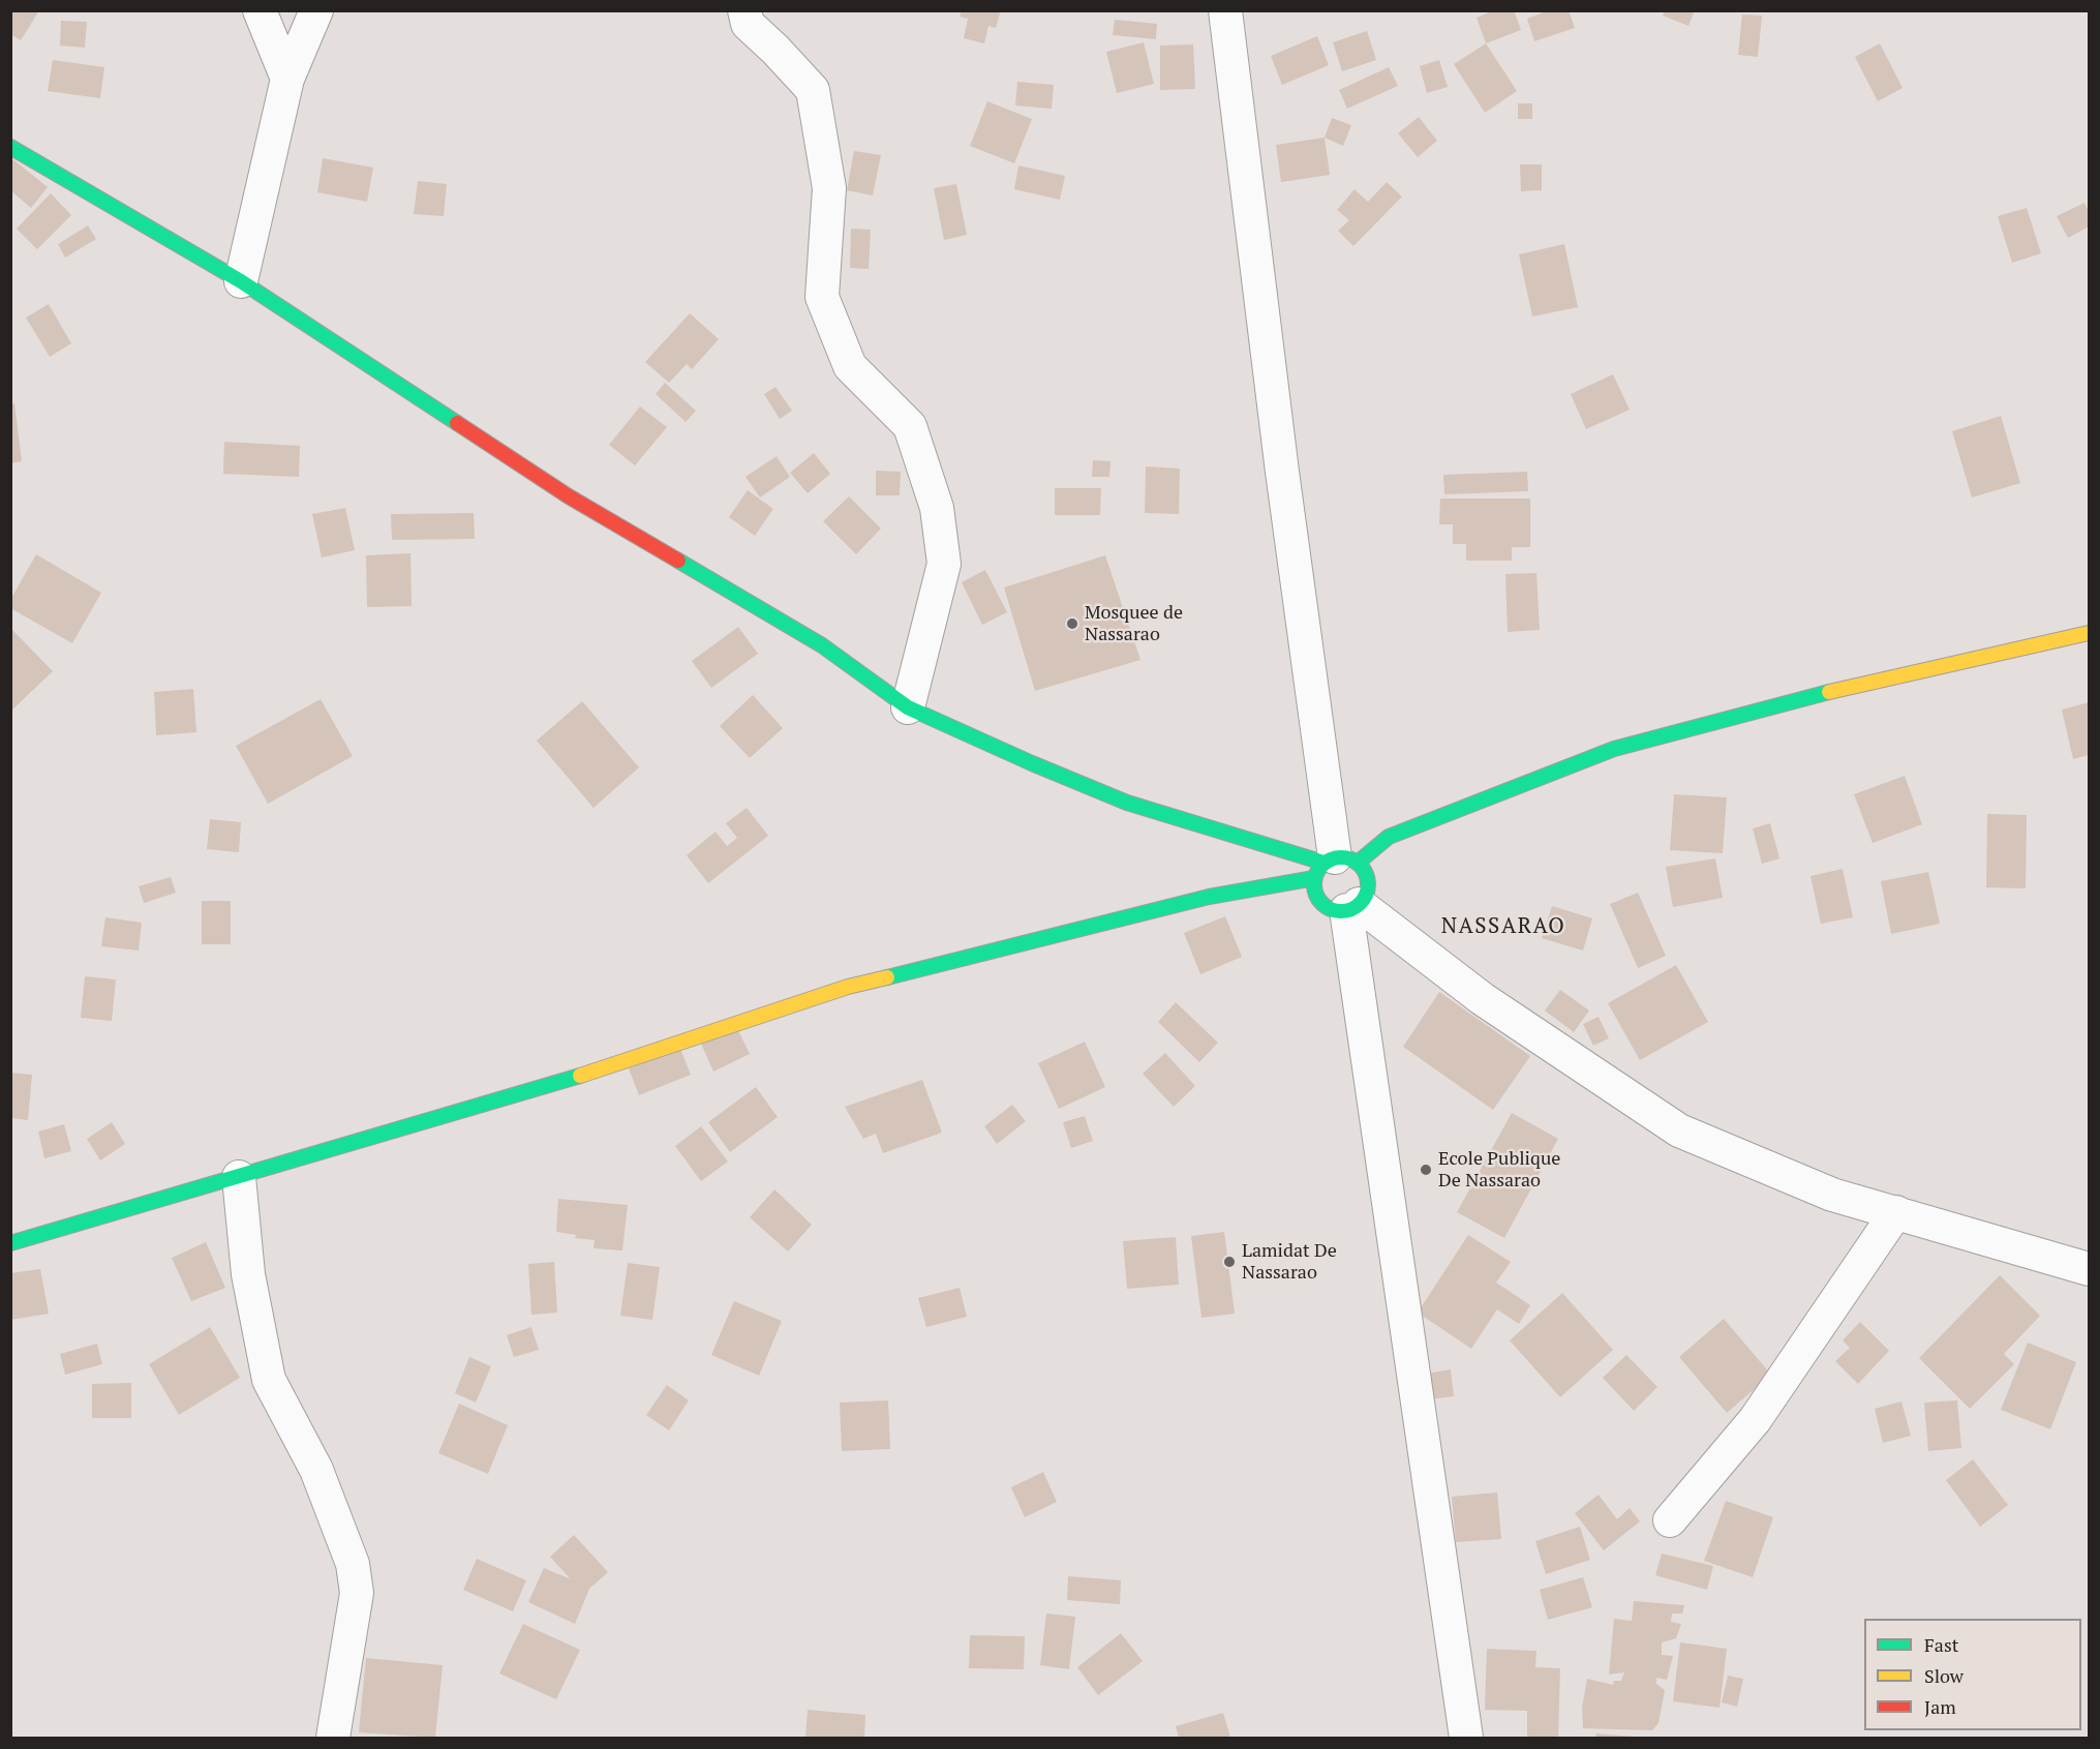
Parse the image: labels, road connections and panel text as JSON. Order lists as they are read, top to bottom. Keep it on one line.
{"districts":["NASSARAO"],"places":["Mosquee de Nassarao","Ecole Publique De Nassarao","Lamidat De Nassarao"],"legend":["Fast","Slow","Jam"]}
